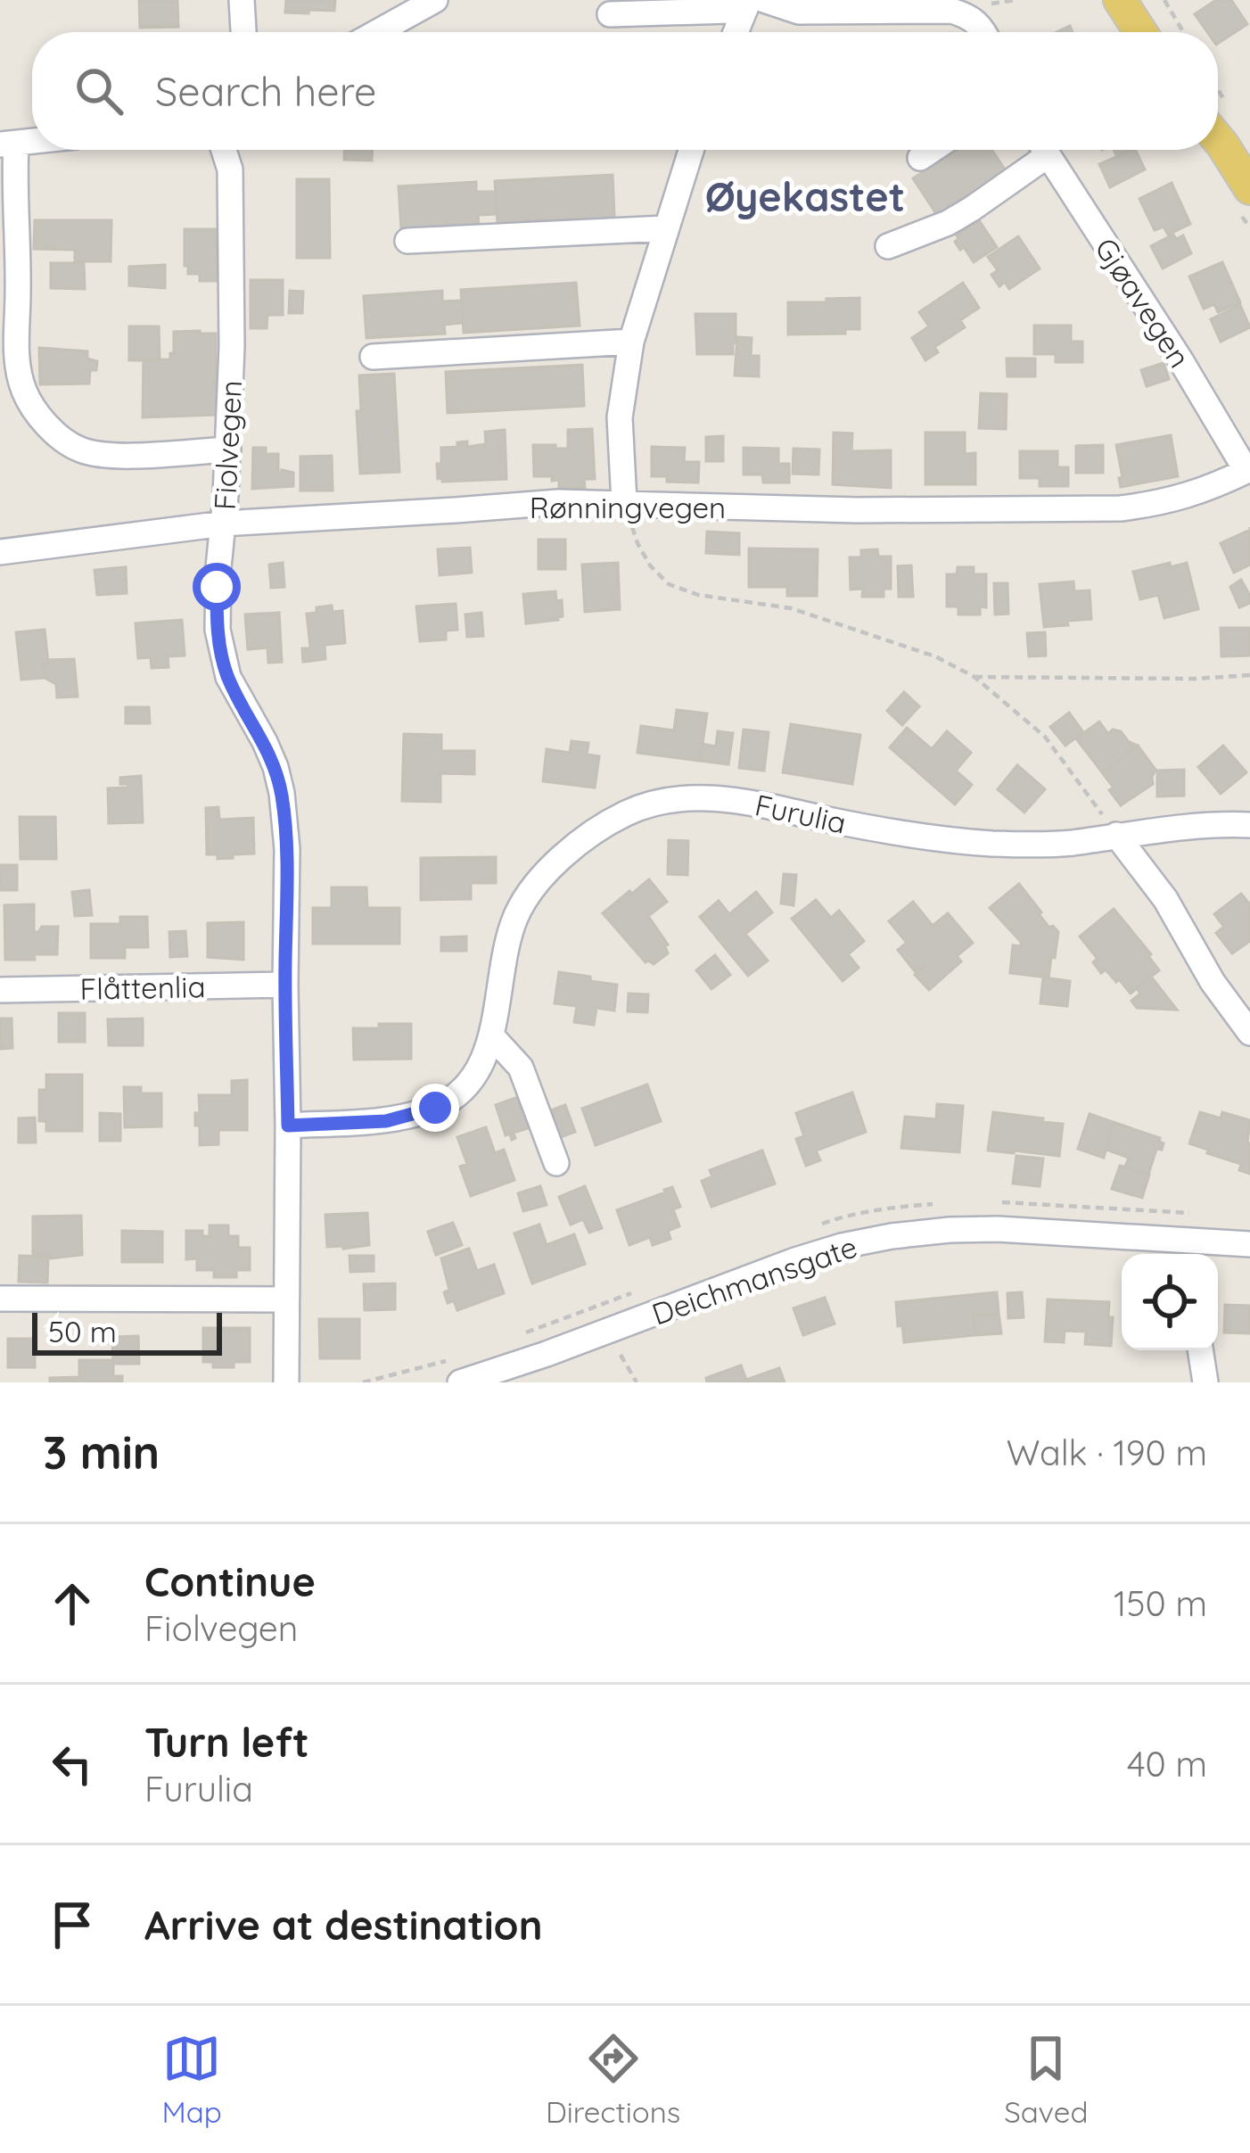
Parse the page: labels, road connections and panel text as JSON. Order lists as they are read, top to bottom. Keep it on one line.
{"streets":{"street":["Gjøavegen","Fiolvegen","Rønningvegen","Furulia","Flåttenlia","Deichmansgate"]},"crossings":[["Gjøavegen","Rønningvegen"],["Fiolvegen","Rønningvegen"],["Fiolvegen","Furulia"],["Fiolvegen","Flåttenlia"]],"districts":["Øyekastet"],"scale_bar":"50 m","page":{"search":"Search here","scale":"50 m","heading":["3 min","Walk · 190 m"],"list":[["Continue","Fiolvegen","150 m"],["Turn left","Furulia","40 m"],"Arrive at destination"],"nav":["Map","Directions","Saved"]}}
